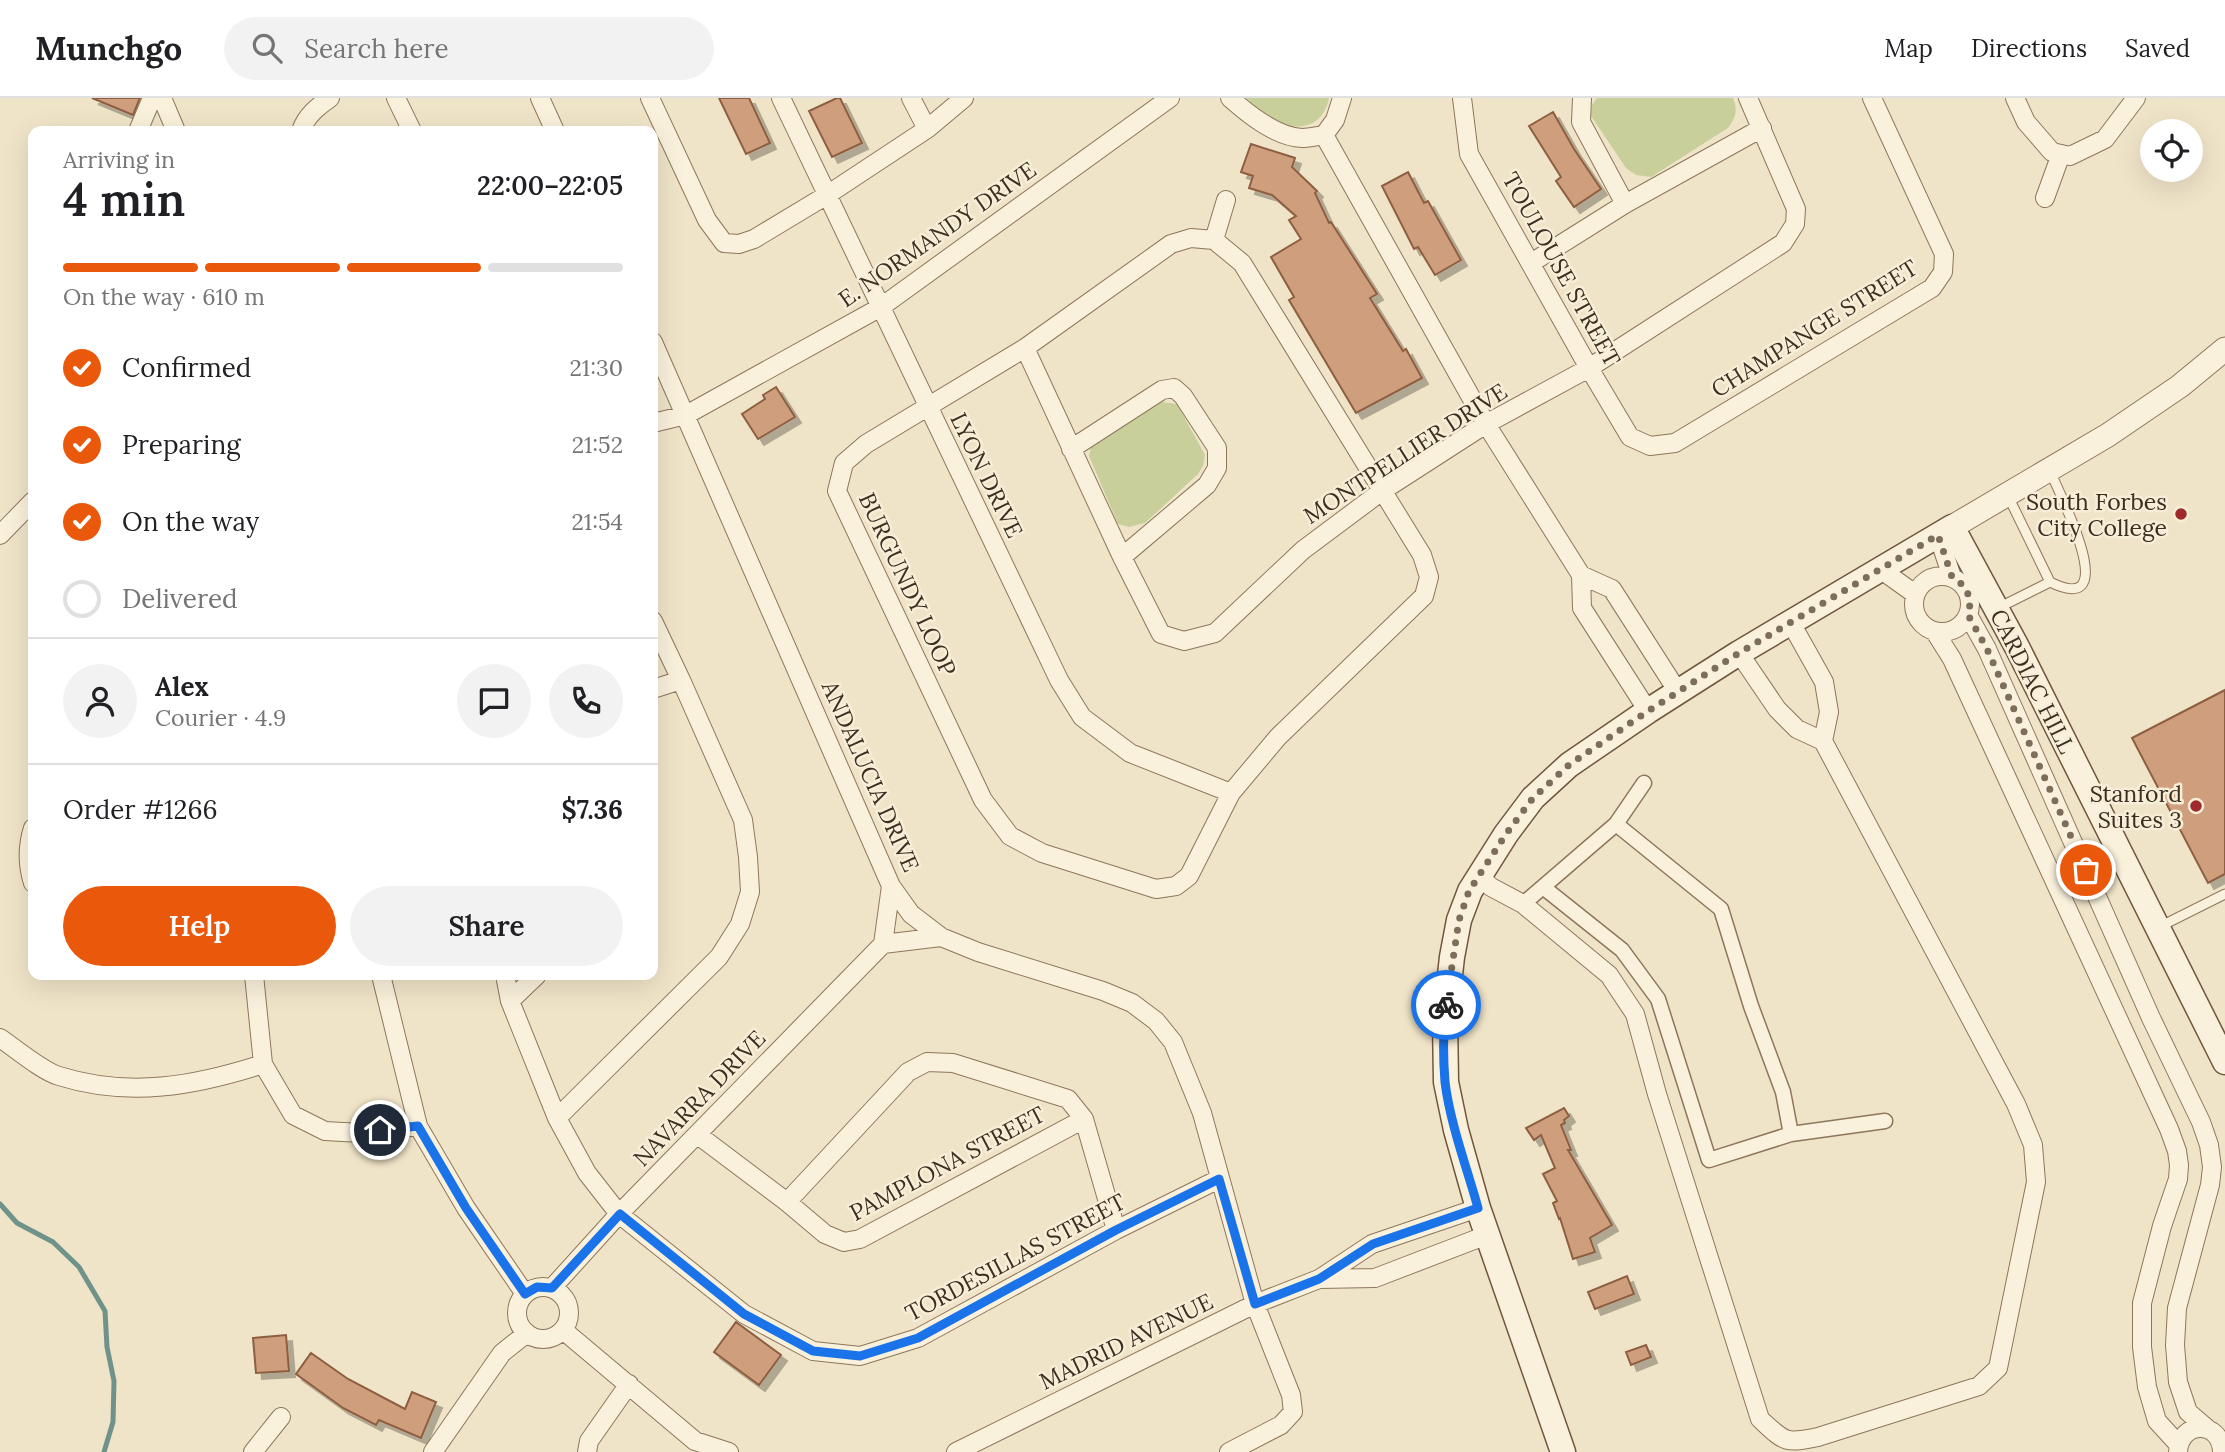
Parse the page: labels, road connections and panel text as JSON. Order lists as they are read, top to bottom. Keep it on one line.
{"streets":{"main road":["CARDIAC HILL"],"street":["E. NORMANDY DRIVE","TOULOUSE STREET","CHAMPANGE STREET","MONTPELLIER DRIVE","LYON DRIVE","BURGUNDY LOOP","ANDALUCIA DRIVE","NAVARRA DRIVE","PAMPLONA STREET","TORDESILLAS STREET","MADRID AVENUE"]},"crossings":[["E. NORMANDY DRIVE","LYON DRIVE"],["E. NORMANDY DRIVE","ANDALUCIA DRIVE"],["TOULOUSE STREET","CHAMPANGE STREET"],["TOULOUSE STREET","MONTPELLIER DRIVE"],["MONTPELLIER DRIVE","BURGUNDY LOOP"],["LYON DRIVE","BURGUNDY LOOP"],["ANDALUCIA DRIVE","TORDESILLAS STREET"],["ANDALUCIA DRIVE","MADRID AVENUE"],["NAVARRA DRIVE","PAMPLONA STREET"],["NAVARRA DRIVE","TORDESILLAS STREET"]],"places":["South Forbes City College","Stanford Suites 3"],"page":{"header":"Munchgo","search":"Search here","nav":["Map","Directions","Saved"],"heading":["4 min","Arriving in","22:00–22:05"],"panel":["Alex","Courier · 4.9","Order #1266","$7.36"],"bar":"On the way · 610 m","list":[["Confirmed","21:30"],["Preparing","21:52"],["On the way","21:54"],"Delivered"],"buttons":["Help","Share"]}}
